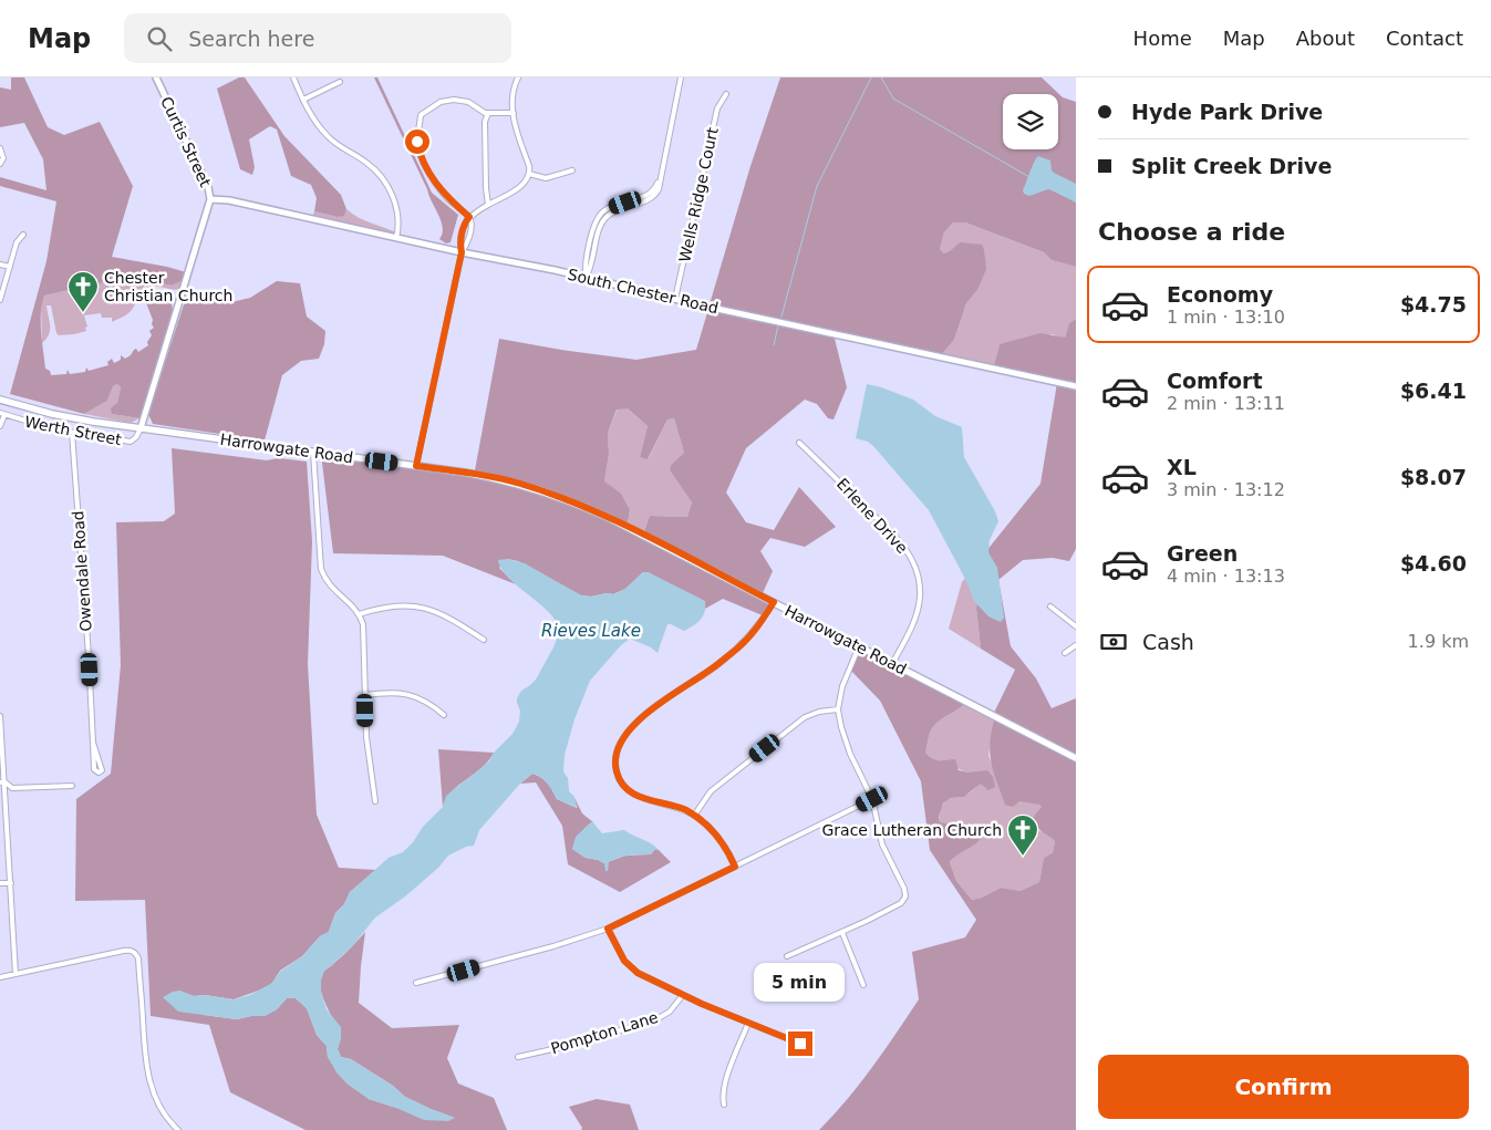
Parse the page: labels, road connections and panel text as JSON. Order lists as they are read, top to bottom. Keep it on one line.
{"streets":{"main road":["Harrowgate Road"],"street":["Curtis Street","Wells Ridge Court","South Chester Road","Werth Street","Erlene Drive","Owendale Road","Pompton Lane"]},"crossings":[["Curtis Street","South Chester Road"],["Curtis Street","Werth Street"],["Curtis Street","Harrowgate Road"],["Wells Ridge Court","South Chester Road"],["Werth Street","Harrowgate Road"],["Werth Street","Owendale Road"],["Harrowgate Road","Erlene Drive"]],"water":["Rieves Lake"],"places":{"church":["Chester Christian Church","Grace Lutheran Church"]},"page":{"header":"Map","search":"Search here","nav":["Home","Map","About","Contact"],"banner":["Hyde Park Drive","Split Creek Drive"],"heading":"Choose a ride","list":[{"name":"Economy","note":"1 min · 13:10","value":"$4.75"},{"name":"Comfort","note":"2 min · 13:11","value":"$6.41"},{"name":"XL","note":"3 min · 13:12","value":"$8.07"},{"name":"Green","note":"4 min · 13:13","value":"$4.60"}],"pay":["Cash","1.9 km"],"bubble":"5 min","buttons":"Confirm"}}
